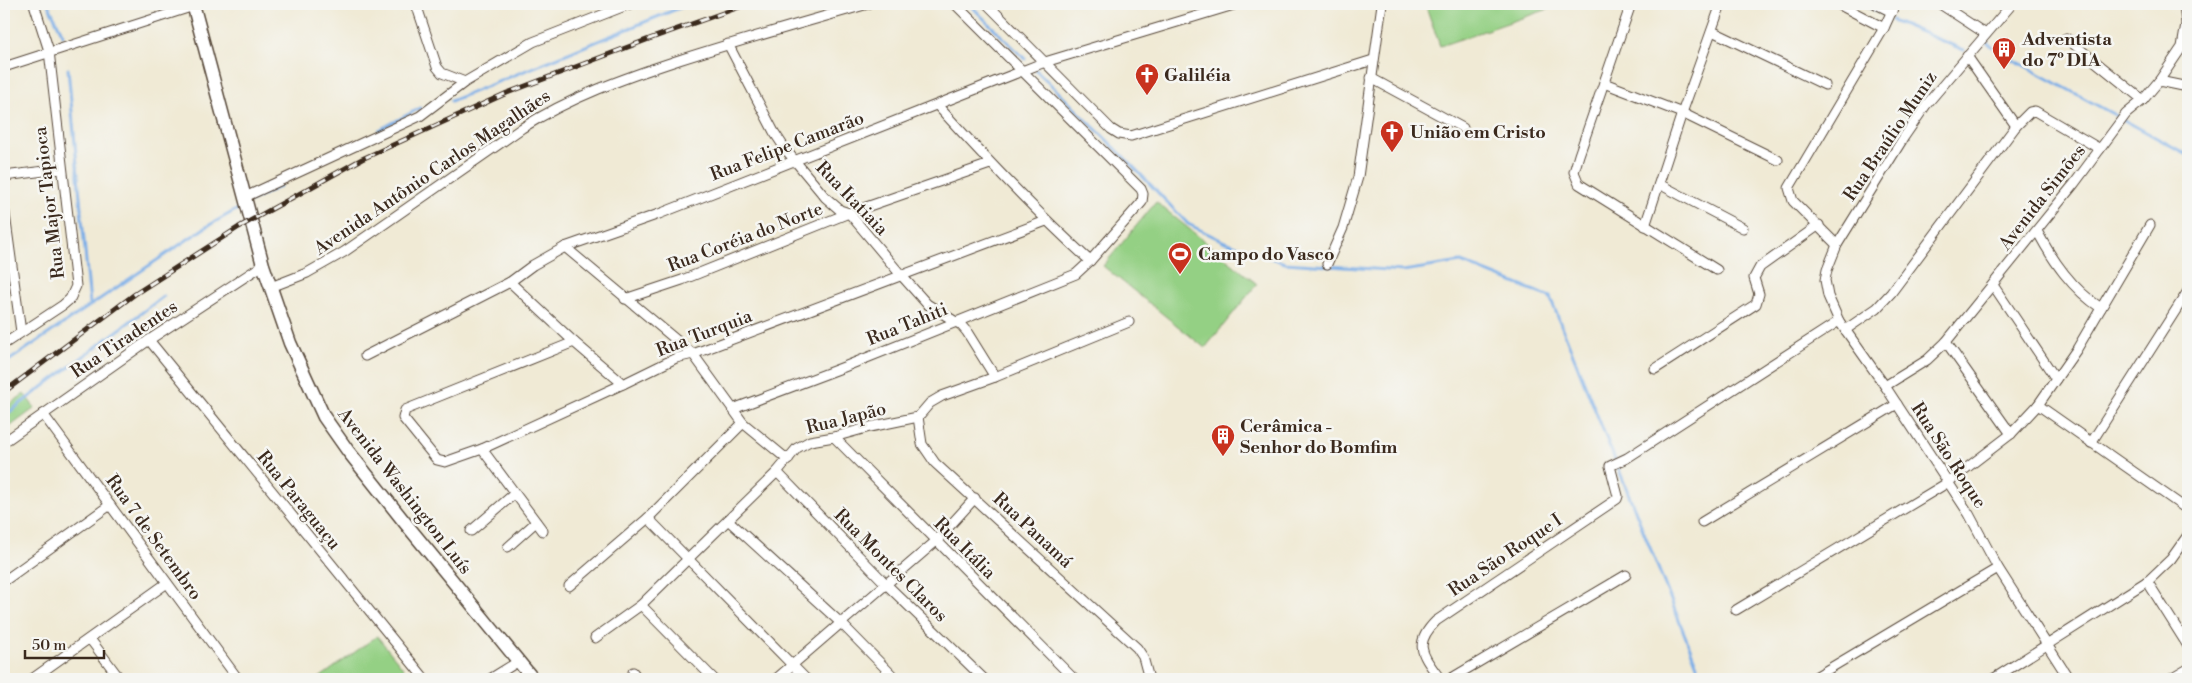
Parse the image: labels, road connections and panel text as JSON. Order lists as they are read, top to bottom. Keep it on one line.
{"streets":{"main road":["Avenida Washington Luís"],"street":["Rua Braúlio Muniz","Rua Felipe Camarão","Avenida Antônio Carlos Magalhães","Avenida Simões","Rua Itatiaia","Rua Major Tapioca","Rua Coréia do Norte","Rua Tahiti","Rua Turquia","Rua Tiradentes","Rua Japão","Rua São Roque","Rua Paraguaçu","Rua Panamá","Rua 7 de Setembro","Rua Itália","Rua São Roque I","Rua Montes Claros"]},"crossings":[["Rua Braúlio Muniz","Rua São Roque"],["Rua Felipe Camarão","Rua Itatiaia"],["Rua Felipe Camarão","Rua Tahiti"],["Avenida Antônio Carlos Magalhães","Rua Itatiaia"],["Avenida Antônio Carlos Magalhães","Avenida Washington Luís"],["Avenida Simões","Rua São Roque"],["Rua Itatiaia","Rua Coréia do Norte"],["Rua Itatiaia","Rua Tahiti"],["Rua Itatiaia","Rua Turquia"],["Rua Tiradentes","Avenida Washington Luís"],["Rua Tiradentes","Rua Paraguaçu"],["Rua Tiradentes","Rua 7 de Setembro"],["Rua Japão","Rua Panamá"],["Rua Japão","Rua Itália"],["Rua Japão","Rua Montes Claros"],["Rua São Roque","Rua São Roque I"]],"places":{"building":["Adventista do 7º DIA","Cerâmica - Senhor do Bomfim"],"church":["Galiléia","União em Cristo"],"sports":["Campo do Vasco"]},"scale_bar":"50 m"}
